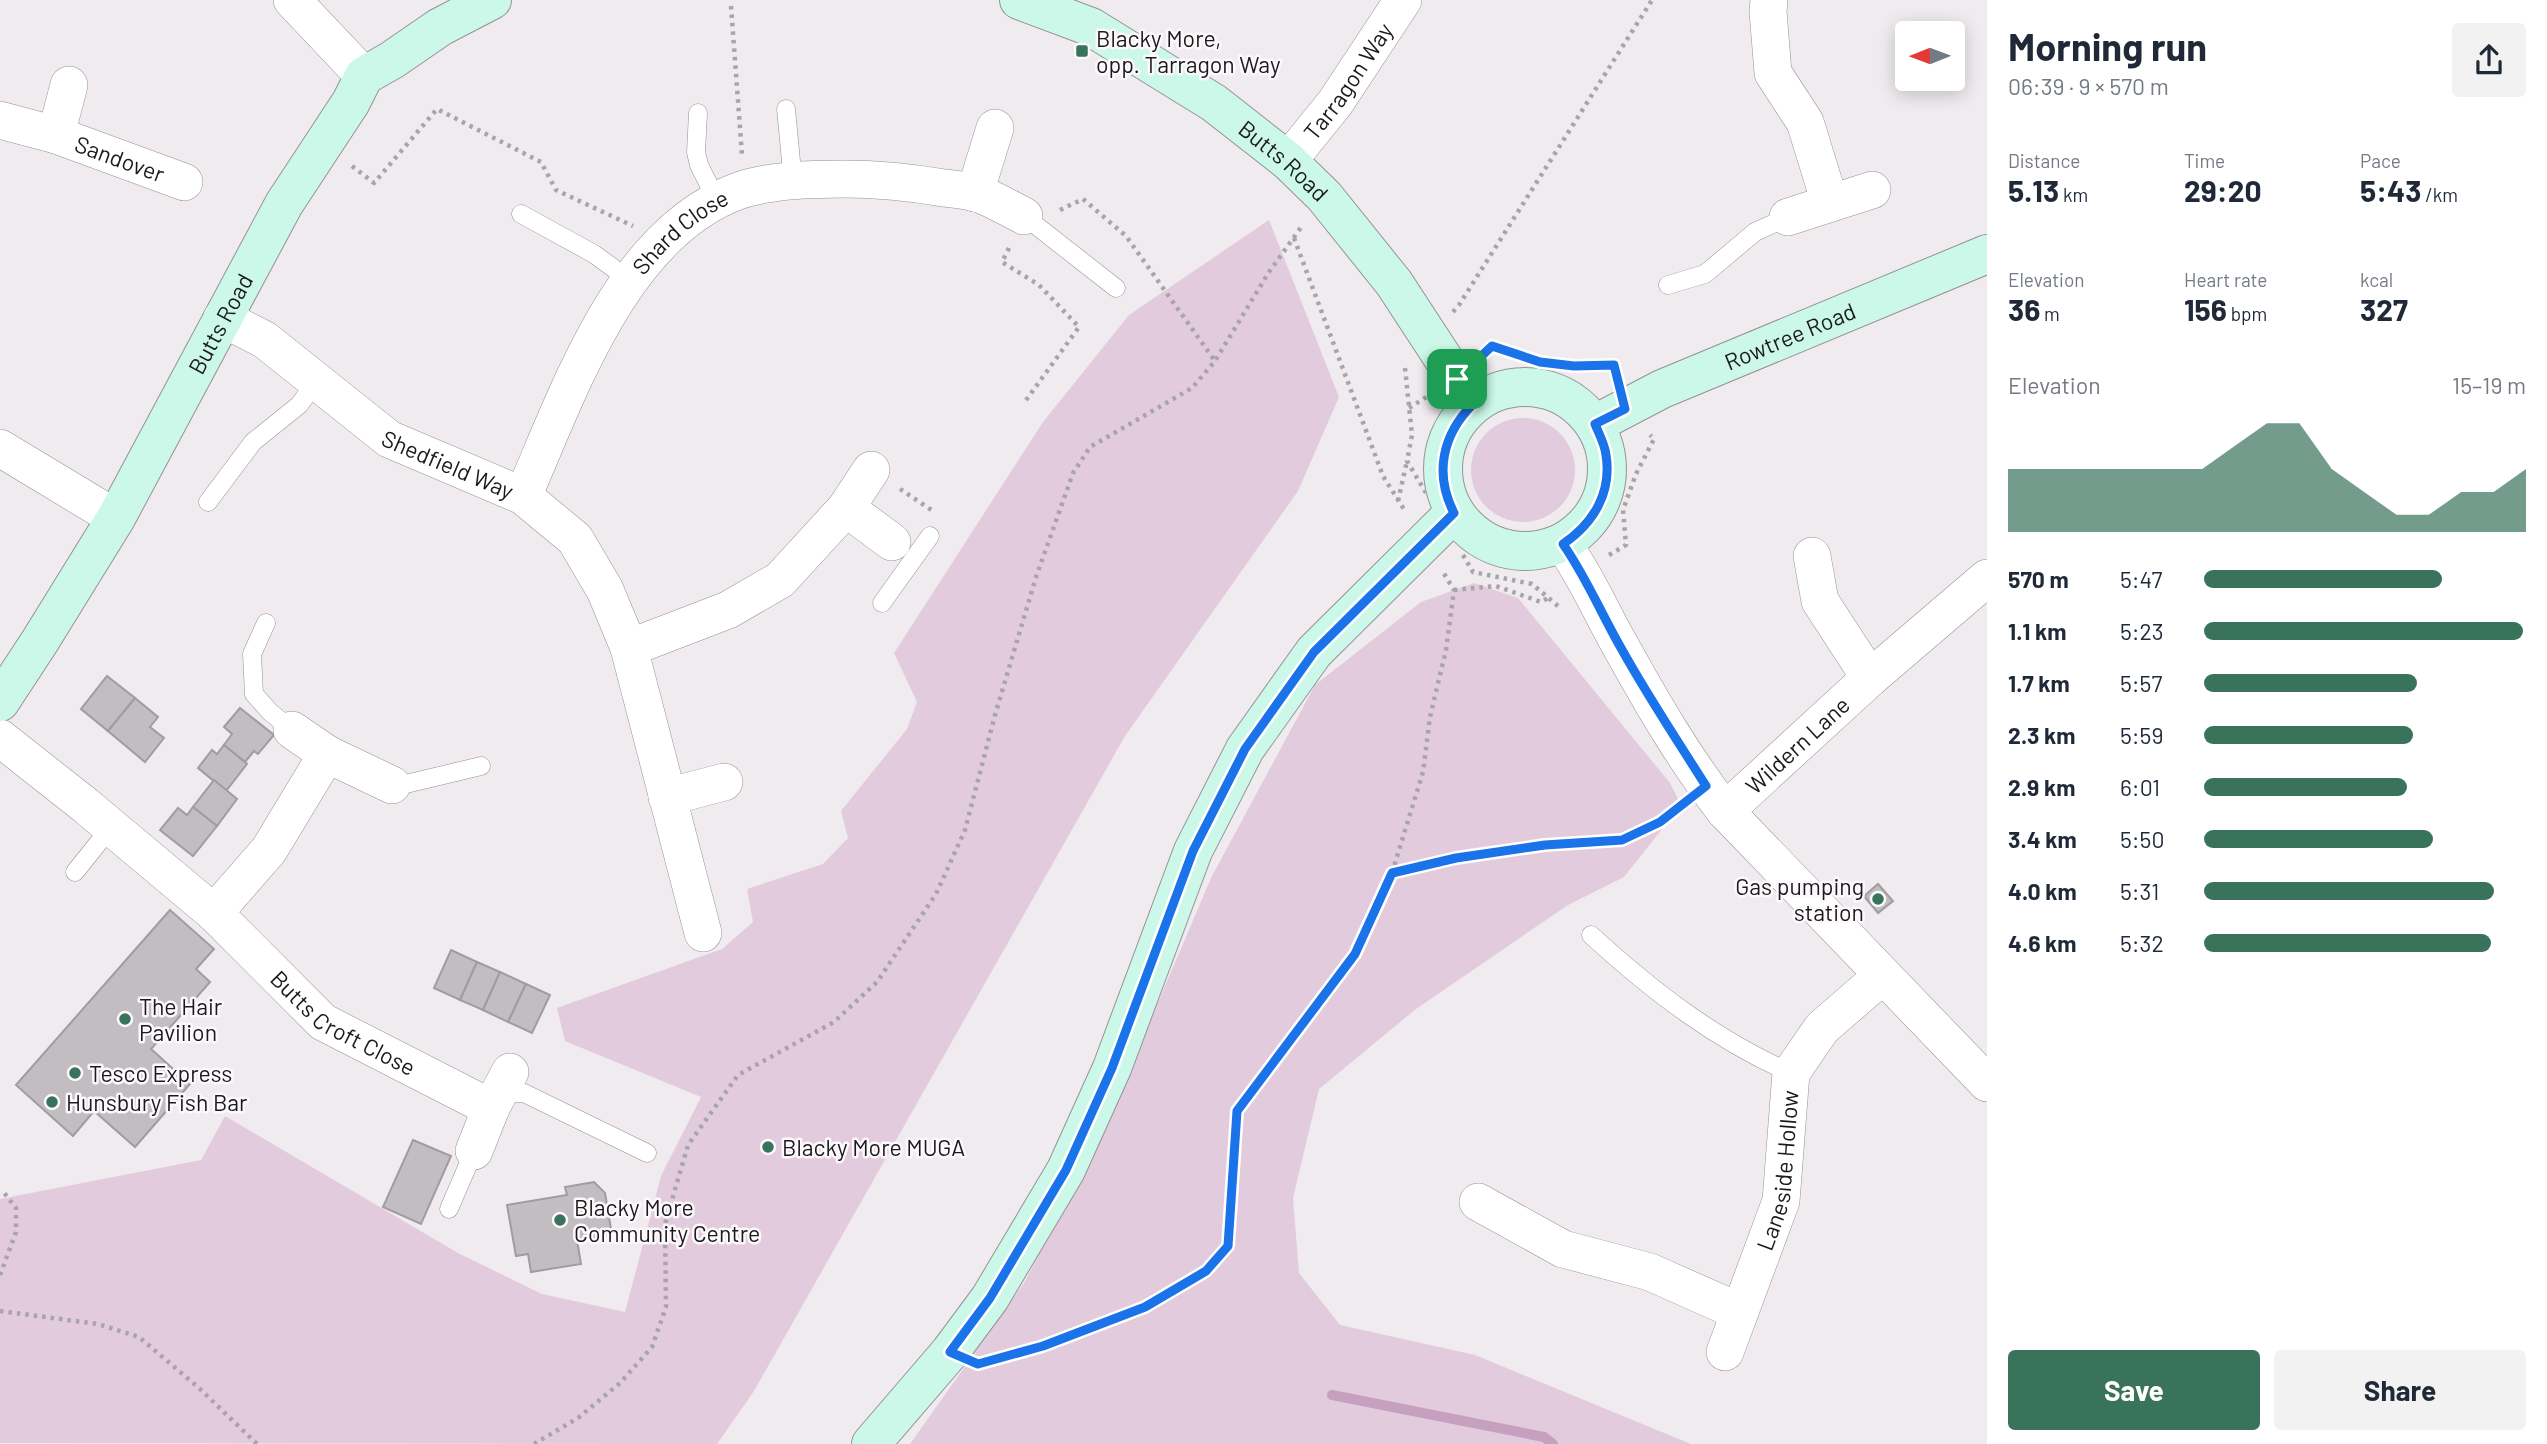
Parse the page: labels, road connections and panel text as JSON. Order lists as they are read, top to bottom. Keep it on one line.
{"streets":{"street":["Tarragon Way","Sandover","Butts Road","Shard Close","Rowtree Road","Shedfield Way","Wildern Lane","Butts Croft Close","Laneside Hollow"]},"crossings":[["Tarragon Way","Butts Road"],["Butts Road","Rowtree Road"],["Butts Road","Shedfield Way"],["Shard Close","Shedfield Way"]],"places":{"transit":["Blacky More, opp. Tarragon Way"],"other":["Gas pumping station","The Hair Pavilion","Tesco Express","Hunsbury Fish Bar","Blacky More MUGA","Blacky More Community Centre"]},"north":"left","page":{"heading":["Morning run","06:39 · 9 × 570 m"],"stats":[["Distance","5.13 km"],["Time","29:20"],["Pace","5:43 /km"],["Elevation","36 m"],["Heart rate","156 bpm"],["kcal","327"]],"chart":["Elevation","15–19 m"],"list":[{"name":"570 m","note":"5:47"},{"name":"1.1 km","note":"5:23"},{"name":"1.7 km","note":"5:57"},{"name":"2.3 km","note":"5:59"},{"name":"2.9 km","note":"6:01"},{"name":"3.4 km","note":"5:50"},{"name":"4.0 km","note":"5:31"},{"name":"4.6 km","note":"5:32"}],"buttons":["Save","Share"]}}
